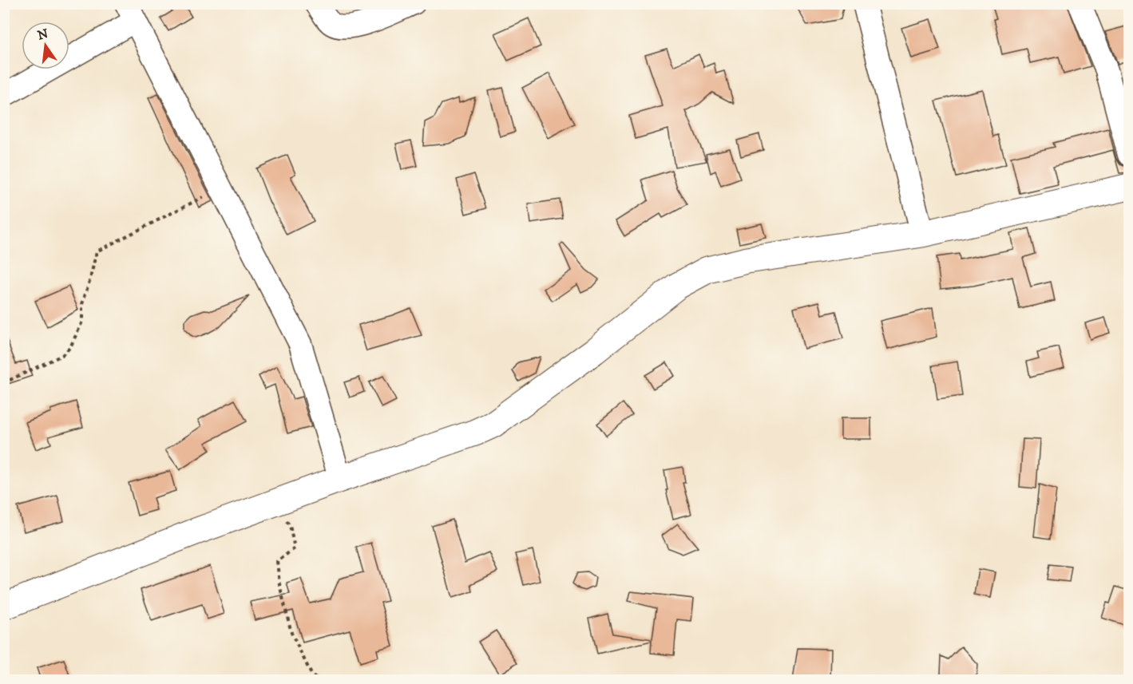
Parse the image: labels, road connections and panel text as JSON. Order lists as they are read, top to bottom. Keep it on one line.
{"north":"top"}
